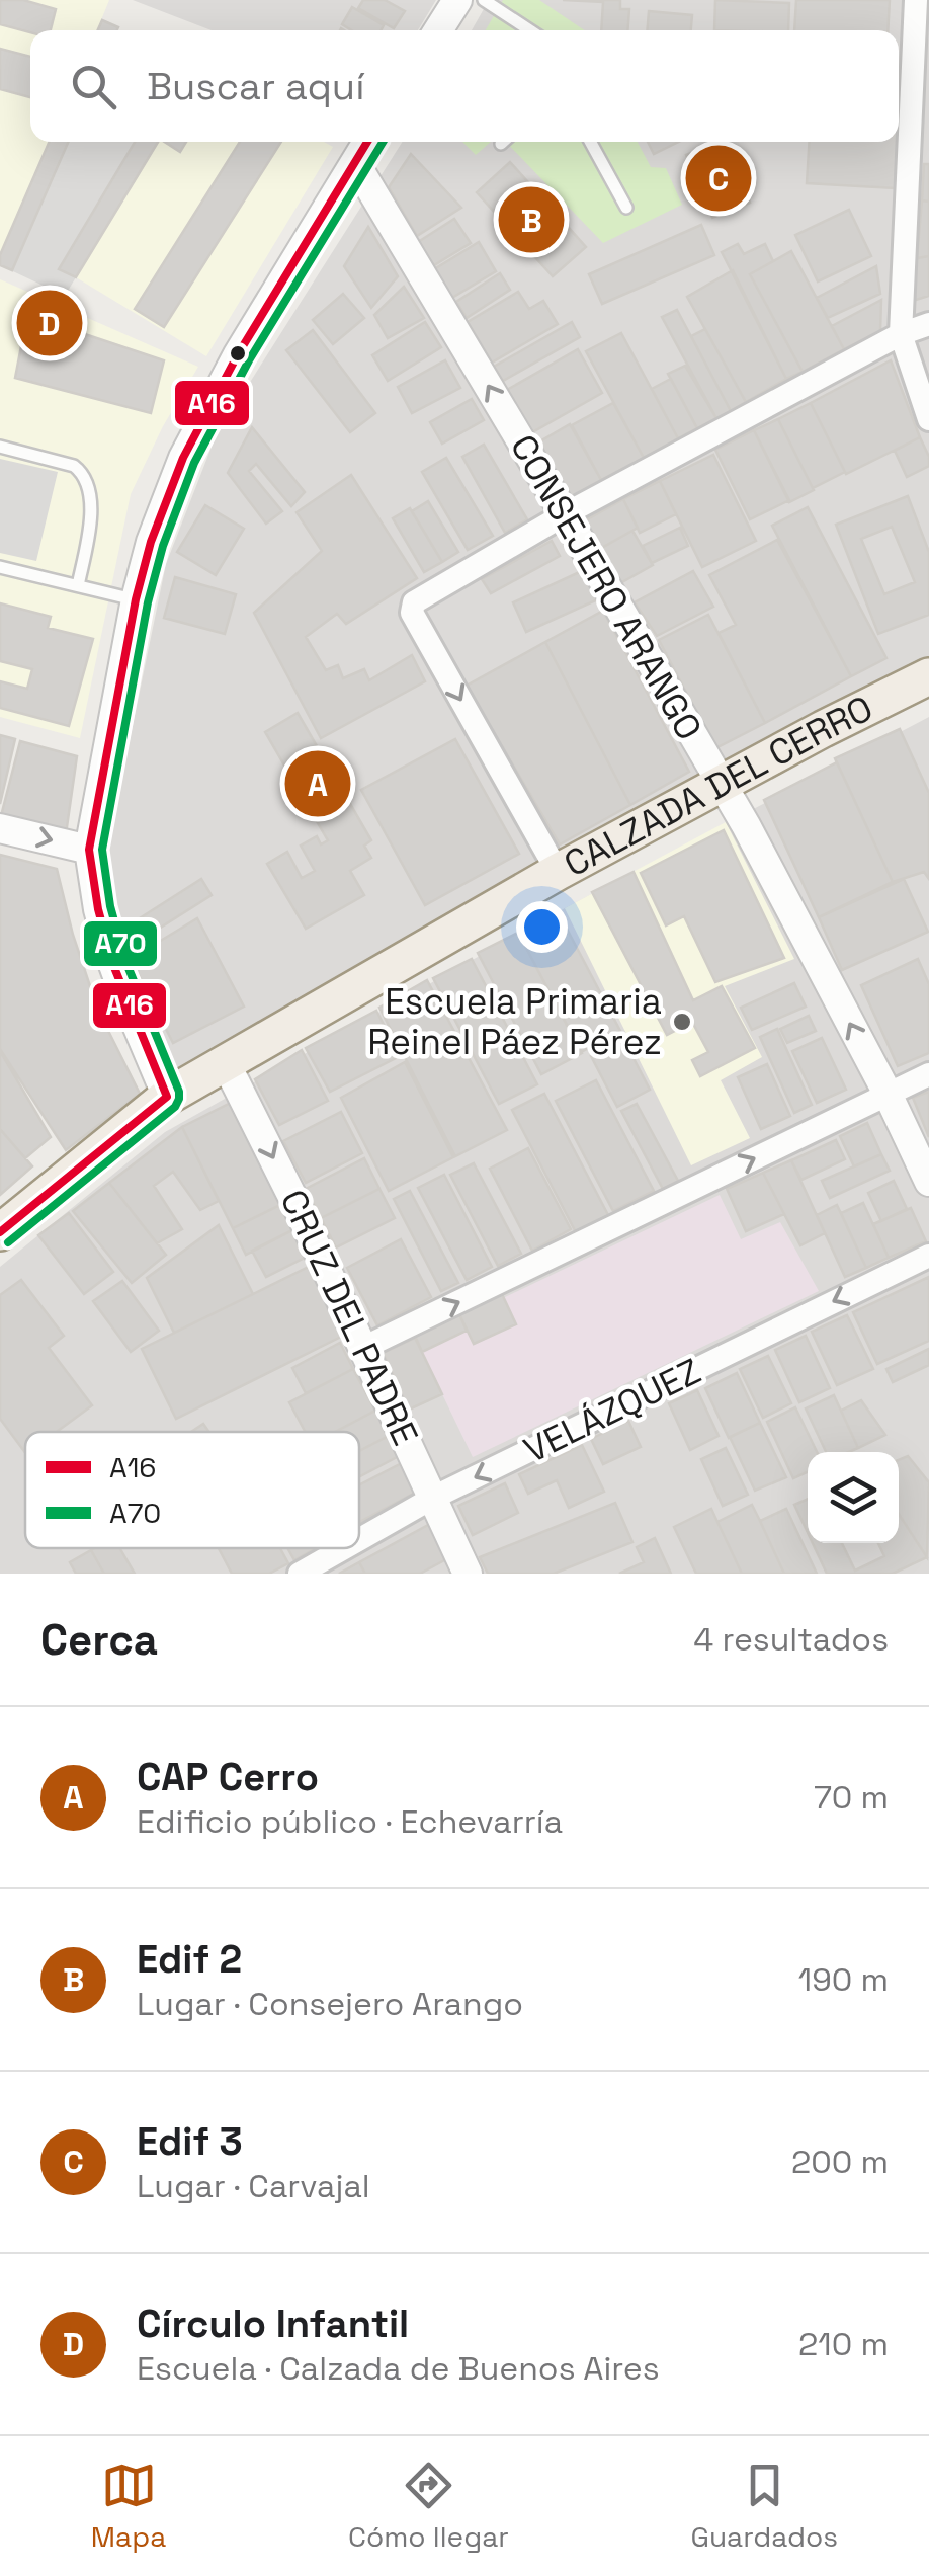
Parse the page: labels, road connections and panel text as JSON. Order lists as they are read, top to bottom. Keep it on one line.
{"streets":{"main road":["CALZADA DEL CERRO"],"street":["CONSEJERO ARANGO","CRUZ DEL PADRE","VELÁZQUEZ"]},"crossings":[["CONSEJERO ARANGO","CALZADA DEL CERRO"],["CALZADA DEL CERRO","CRUZ DEL PADRE"],["CRUZ DEL PADRE","VELÁZQUEZ"]],"one_way":["CONSEJERO ARANGO","CRUZ DEL PADRE"],"places":["Escuela Primaria Reinel Páez Pérez"],"lines":["transit line A16","transit line A70"],"legend":["A16","A70"],"page":{"search":"Buscar aquí","pins":["C","B","D","A"],"heading":["Cerca","4 resultados"],"list":[{"mark":"A","name":"CAP Cerro","note":"Edificio público · Echevarría","value":"70 m"},{"mark":"B","name":"Edif 2","note":"Lugar · Consejero Arango","value":"190 m"},{"mark":"C","name":"Edif 3","note":"Lugar · Carvajal","value":"200 m"},{"mark":"D","name":"Círculo Infantil","note":"Escuela · Calzada de Buenos Aires","value":"210 m"}],"nav":["Mapa","Cómo llegar","Guardados"]}}
